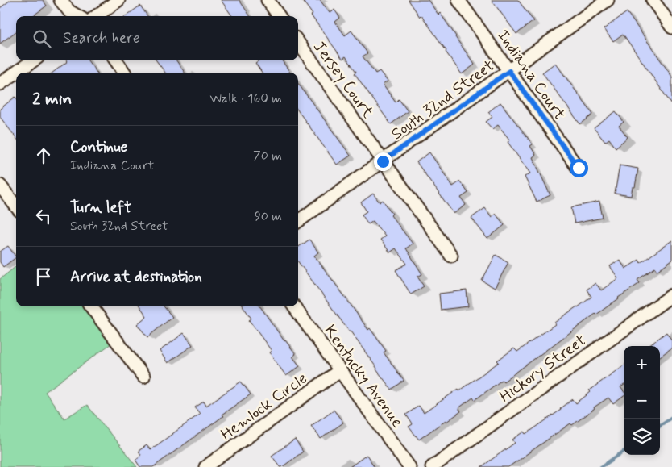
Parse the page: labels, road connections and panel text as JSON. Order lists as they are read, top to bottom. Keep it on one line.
{"streets":{"street":["Indiana Court","Jersey Court","South 32nd Street","Hickory Street","Kentucky Avenue","Hemlock Circle"]},"crossings":[["Indiana Court","South 32nd Street"],["Jersey Court","South 32nd Street"],["Kentucky Avenue","Hemlock Circle"]],"page":{"search":"Search here","heading":["2 min","Walk · 160 m"],"list":[["Continue","Indiana Court","70 m"],["Turn left","South 32nd Street","90 m"],"Arrive at destination"],"map_buttons":["+","−"]}}
